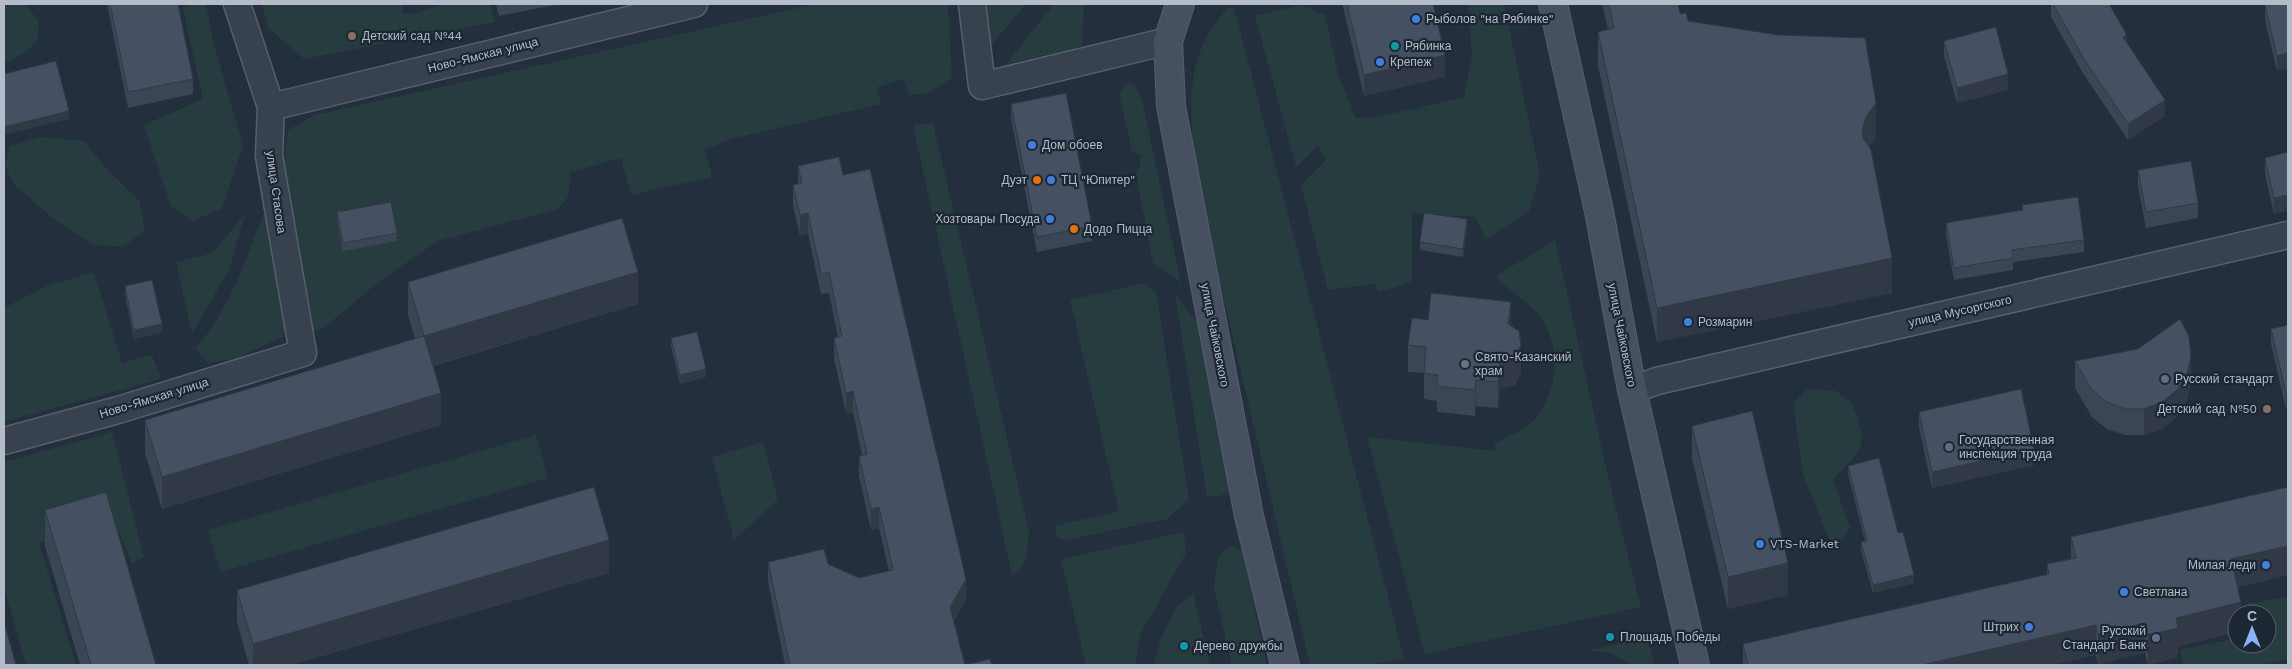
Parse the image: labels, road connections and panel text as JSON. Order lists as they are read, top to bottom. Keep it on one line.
{"streets":{"main road":["улица Чайковского"],"street":["Ново-Ямская улица","улица Стасова","улица Мусоргского"]},"crossings":[["Ново-Ямская улица","улица Стасова"],["улица Мусоргского","улица Чайковского"]],"places":["Рыболов \"на Рябинке\"","Детский сад №44","Рябинка","Крепеж","Дом обоев","Дуэт","ТЦ \"Юпитер\"","Хозтовары Посуда","Додо Пицца","Розмарин","Свято-Казанский храм","Русский стандарт","Детский сад №50","Государственная инспекция труда","VTS-Market","Милая леди","Светлана","Штрих","Площадь Победы","Русский Стандарт Банк","Дерево дружбы"],"north":"top"}
